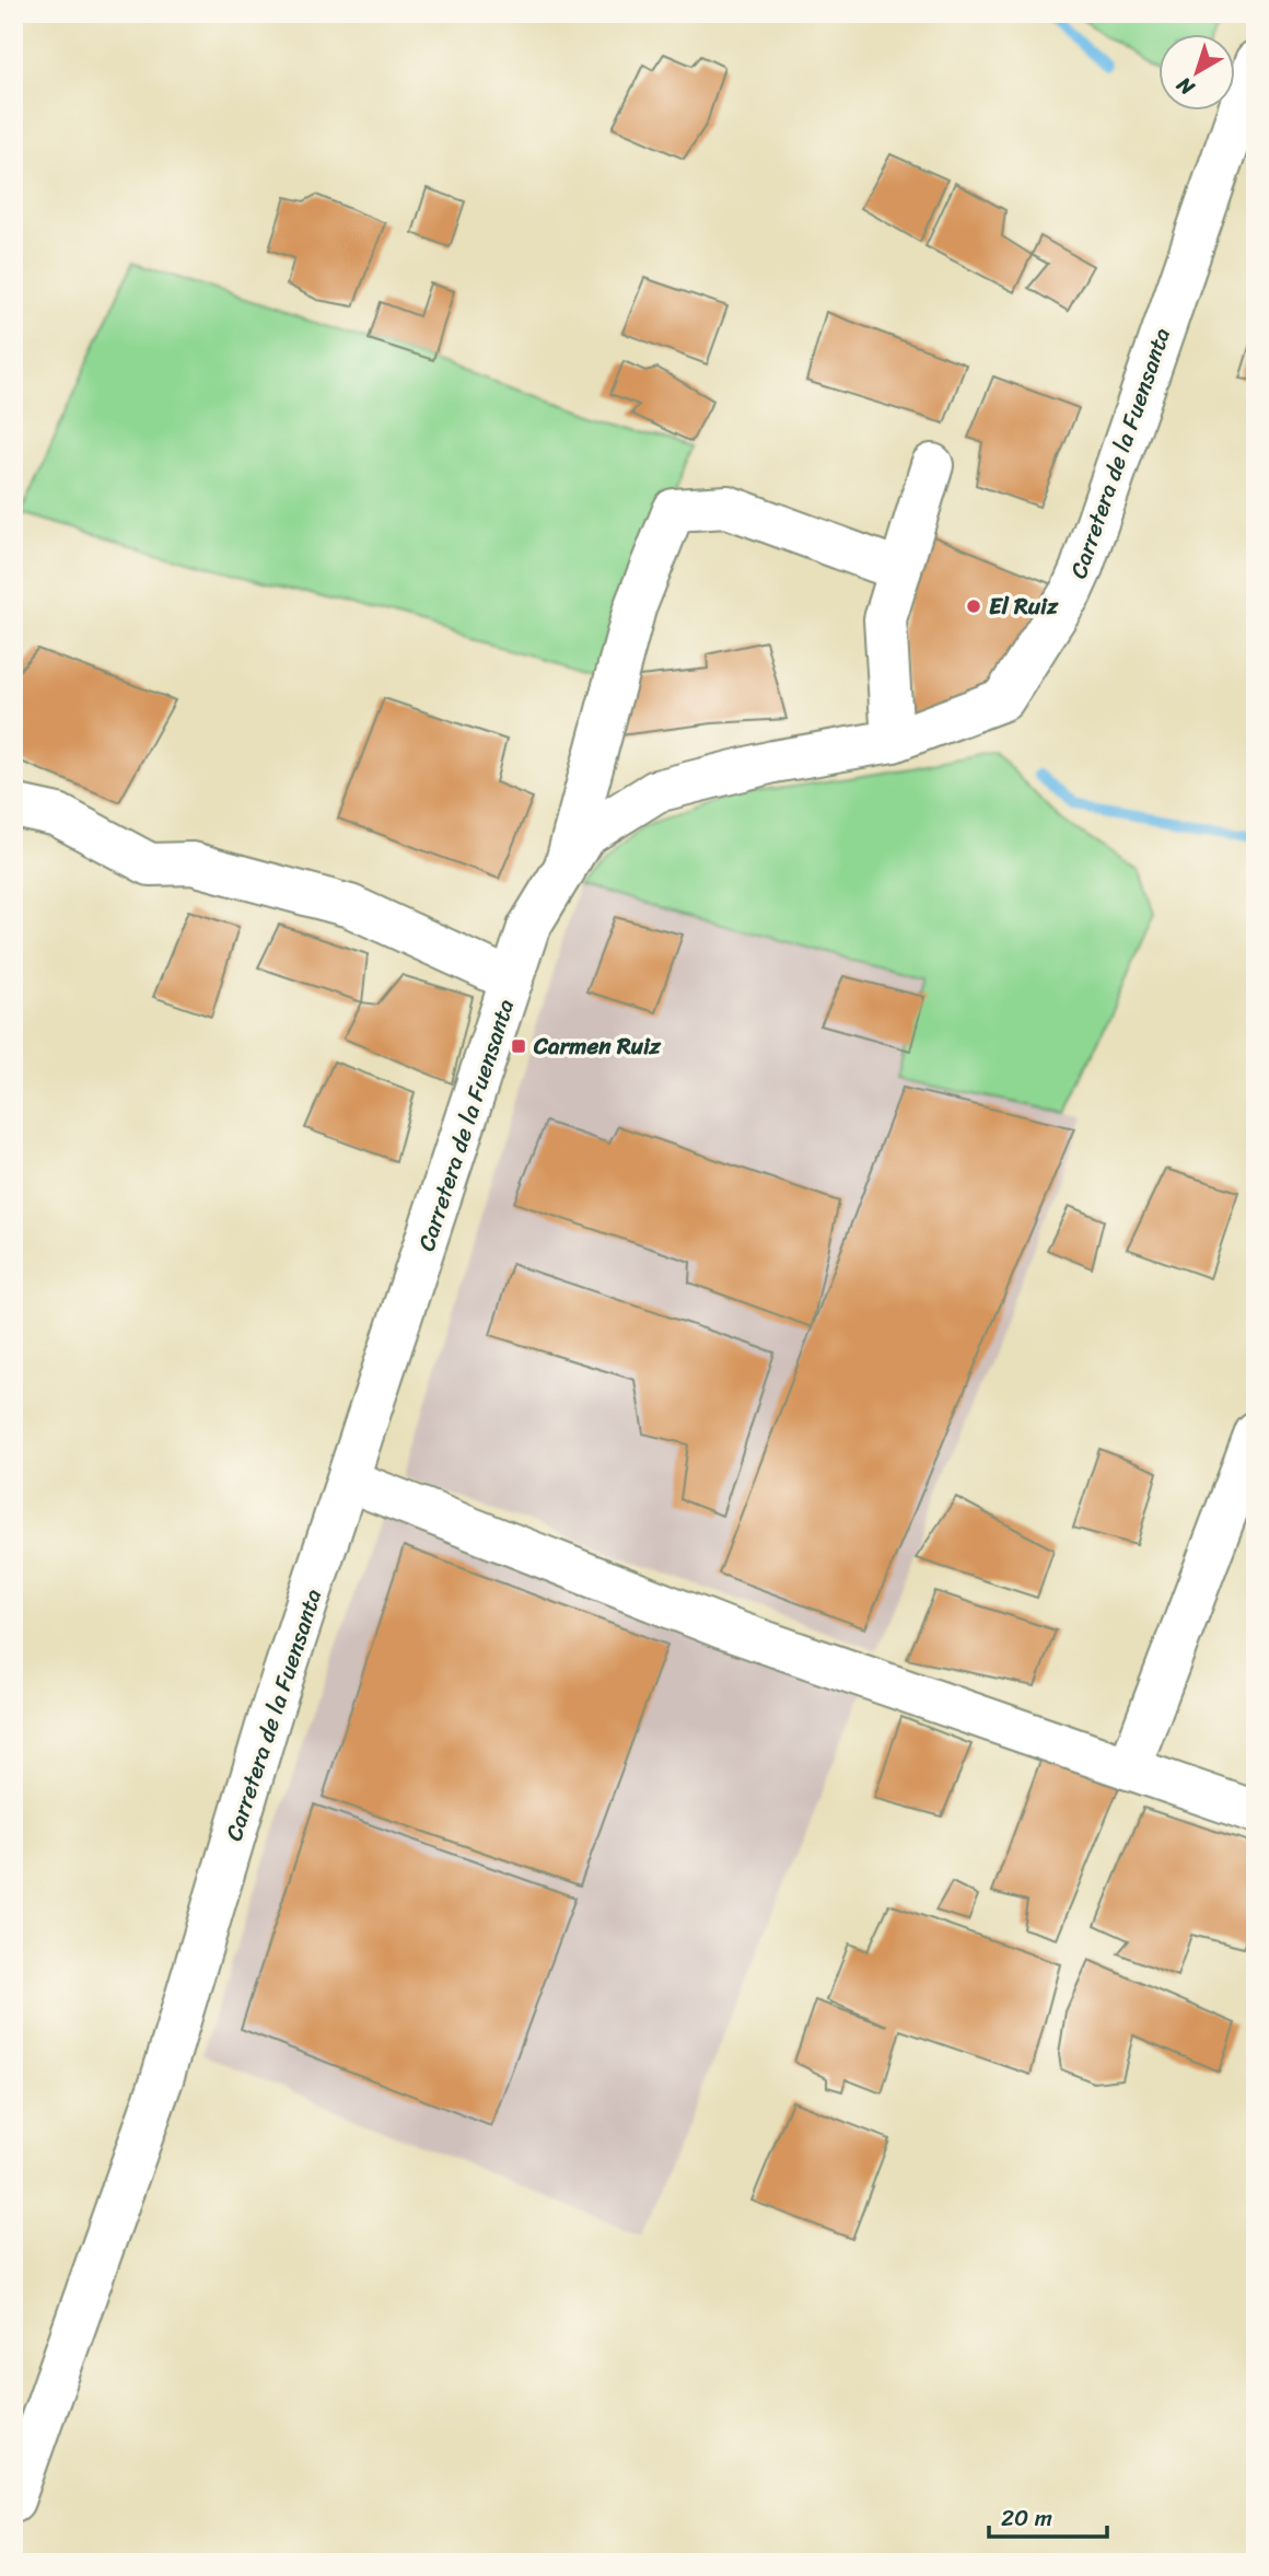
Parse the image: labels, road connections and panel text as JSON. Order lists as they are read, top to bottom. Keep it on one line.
{"streets":{"main road":["Carretera de la Fuensanta"]},"places":{"other":["El Ruiz"],"transit":["Carmen Ruiz"]},"scale_bar":"20 m","north":"bottom left"}
